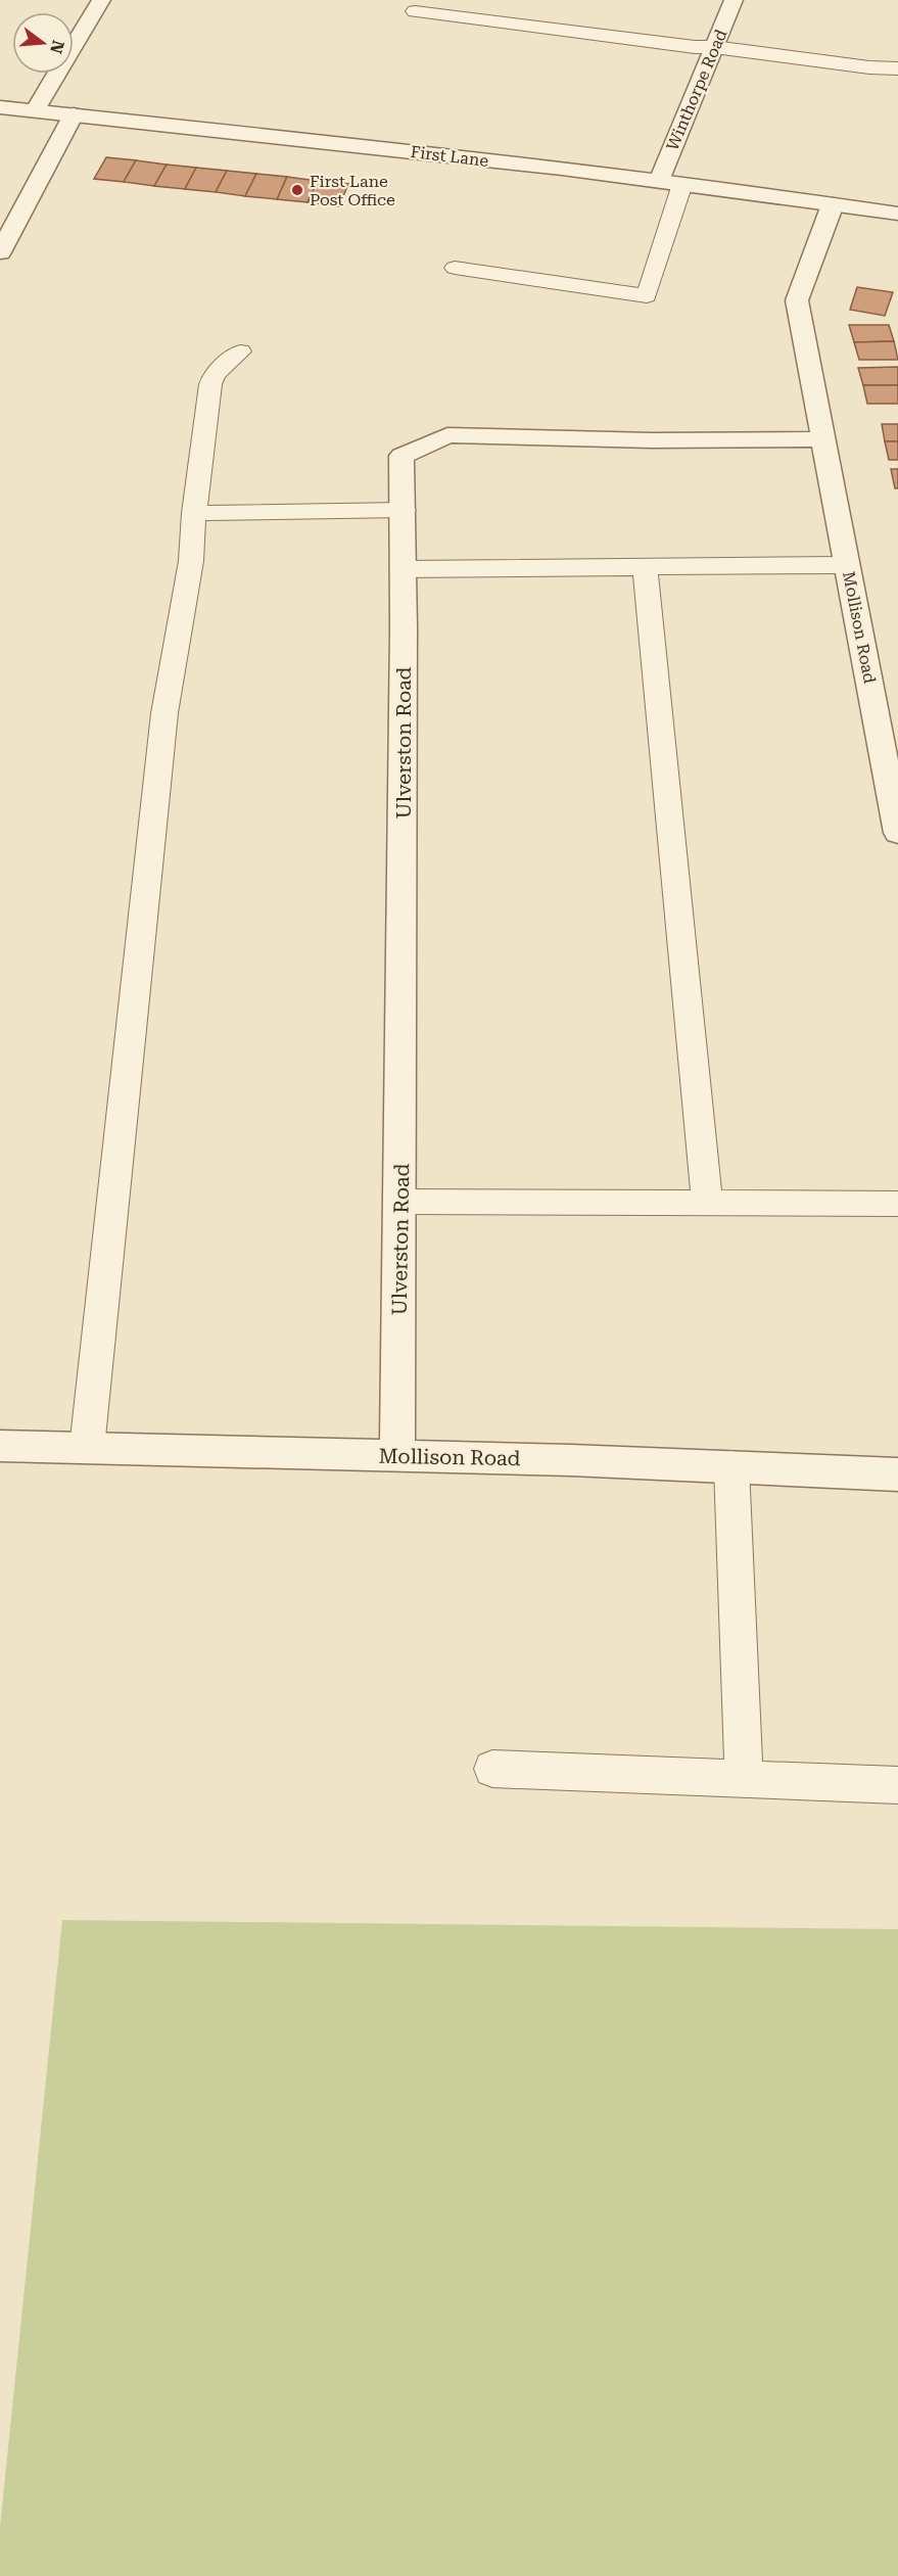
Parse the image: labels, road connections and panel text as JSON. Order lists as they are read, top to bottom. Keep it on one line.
{"streets":{"street":["Winthorpe Road","First Lane","Mollison Road","Ulverston Road"]},"crossings":[["Winthorpe Road","First Lane"],["First Lane","Mollison Road"],["Mollison Road","Ulverston Road"]],"places":["First Lane Post Office"],"north":"right"}
